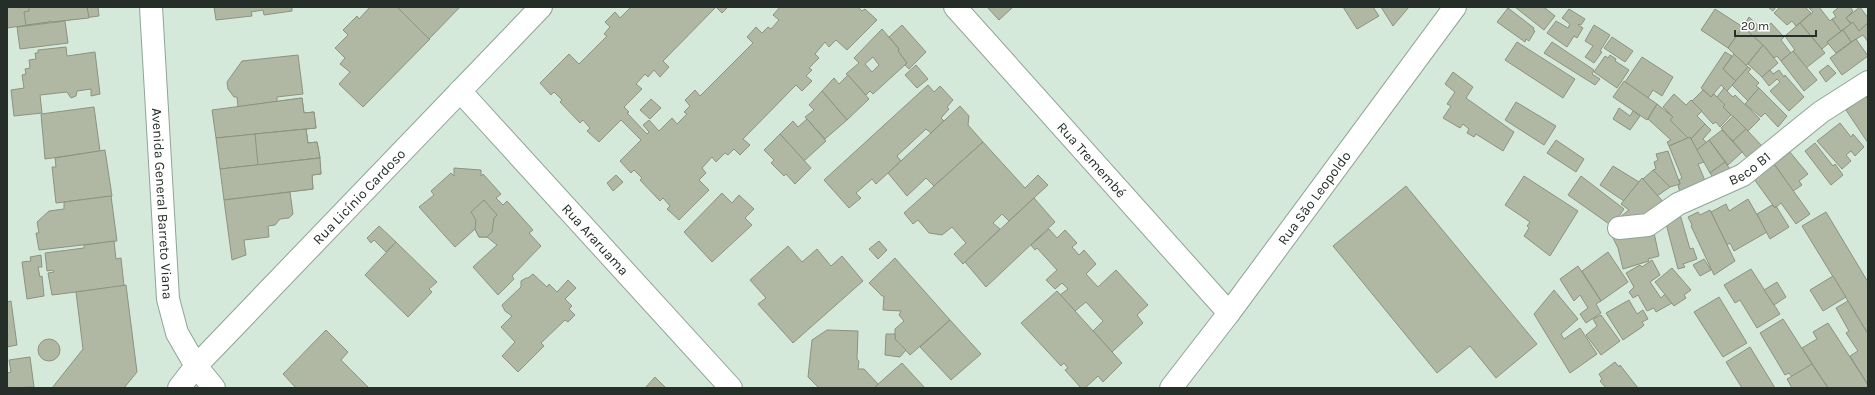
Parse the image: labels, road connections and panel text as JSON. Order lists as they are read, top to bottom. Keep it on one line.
{"streets":{"street":["Rua Tremembé","Beco B1","Rua Licínio Cardoso","Rua São Leopoldo","Avenida General Barreto Viana","Rua Araruama"]},"crossings":[["Rua Tremembé","Rua São Leopoldo"],["Rua Licínio Cardoso","Avenida General Barreto Viana"],["Rua Licínio Cardoso","Rua Araruama"]],"scale_bar":"20 m"}
